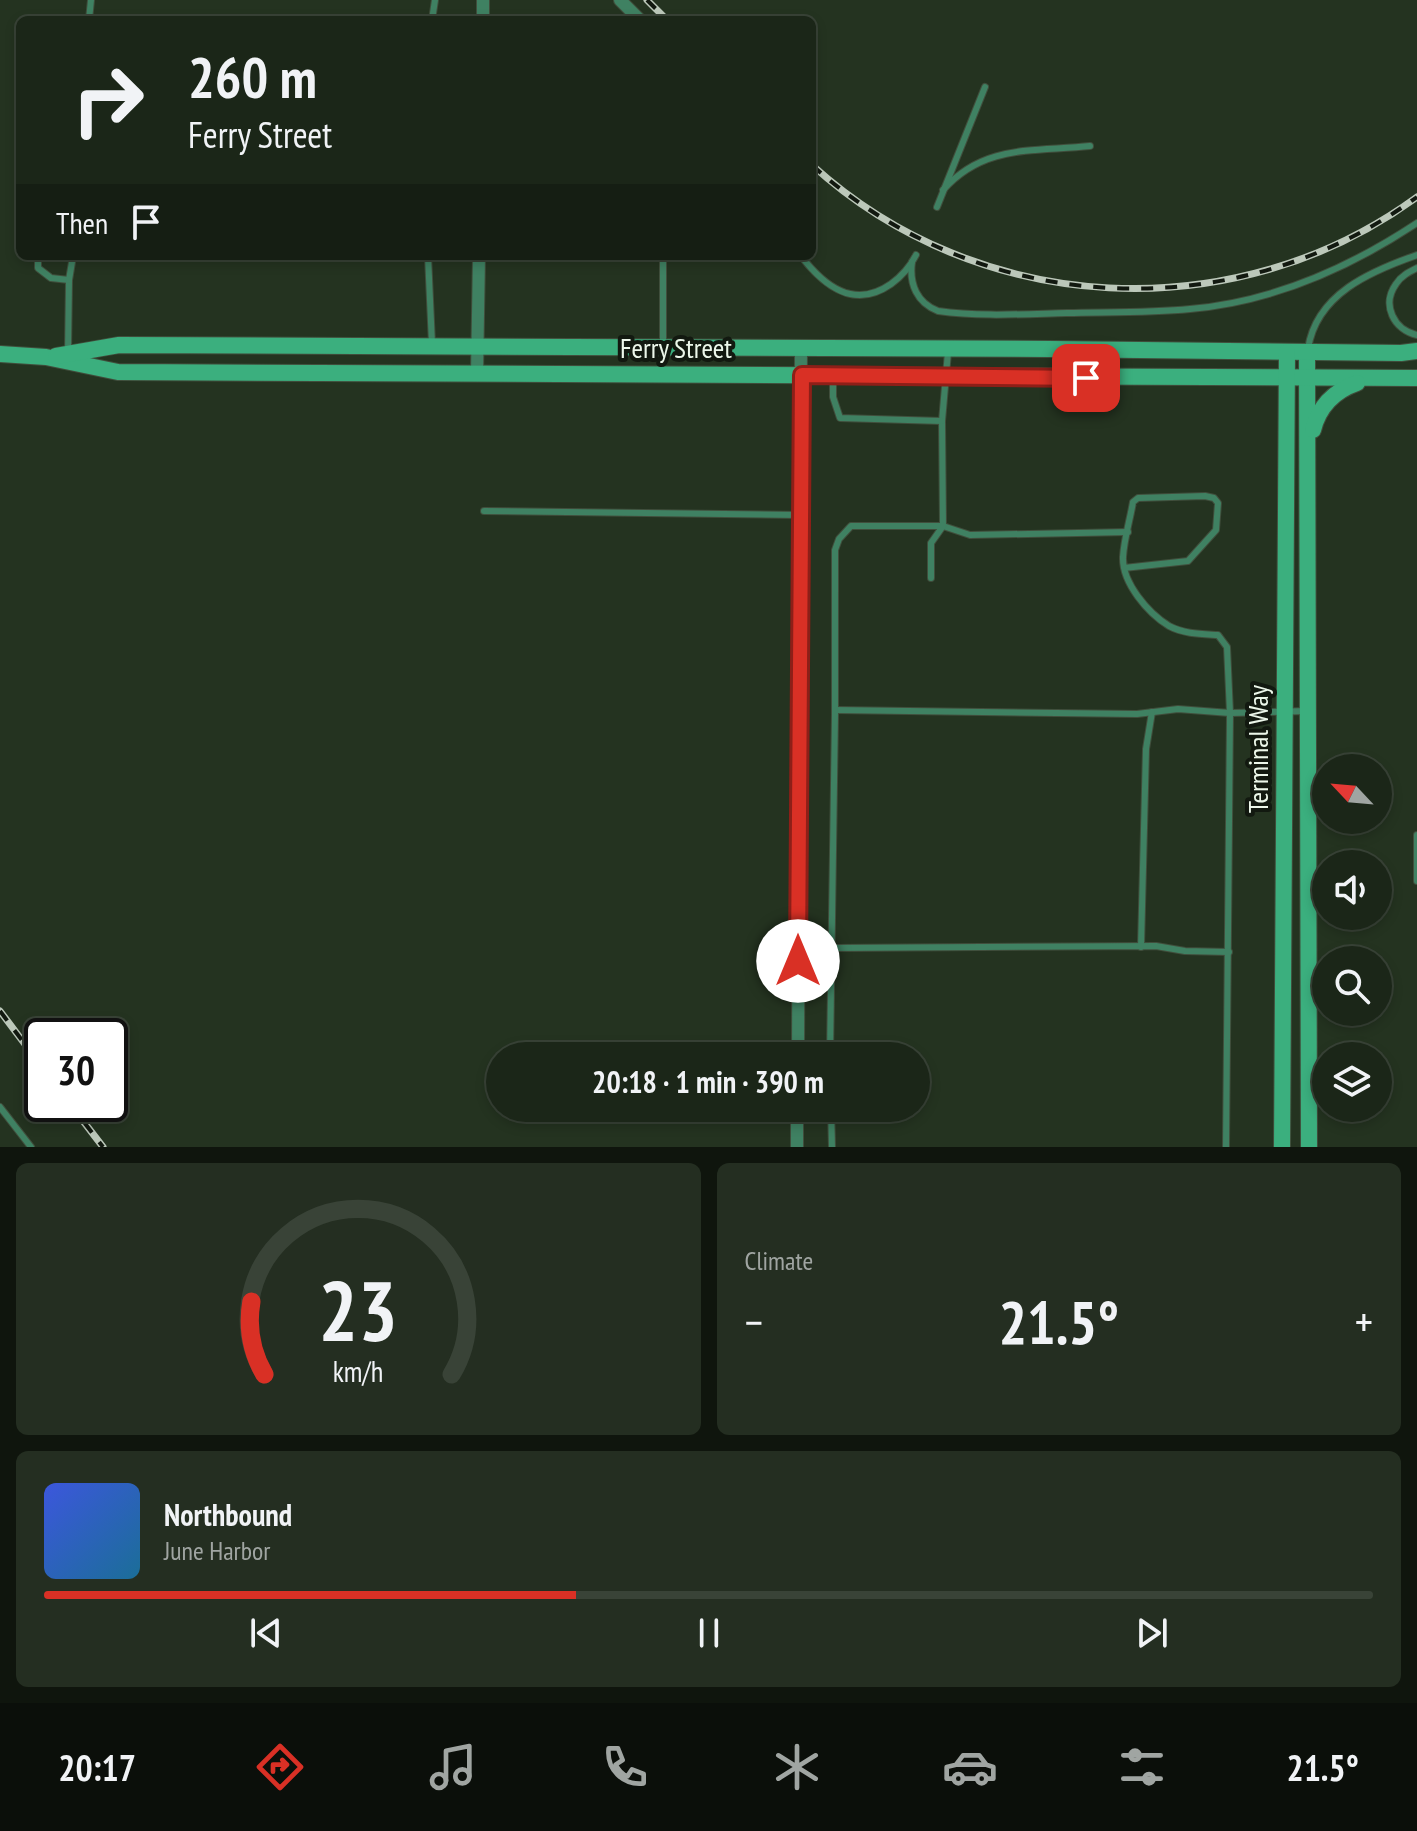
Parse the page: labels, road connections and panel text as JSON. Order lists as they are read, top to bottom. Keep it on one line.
{"streets":{"main road":["Ferry Street","Terminal Way"]},"crossings":[["Ferry Street","Terminal Way"]],"north":"top left","page":{"turn":["260 m","Ferry Street"],"then":"Then","limit":"30","trip":"20:18 · 1 min · 390 m","tile":"Climate","heat":["−","21.5°","+"],"song":["Northbound","June Harbor"],"tabs":["20:17","21.5°"],"gauge":["23","km/h"]}}
